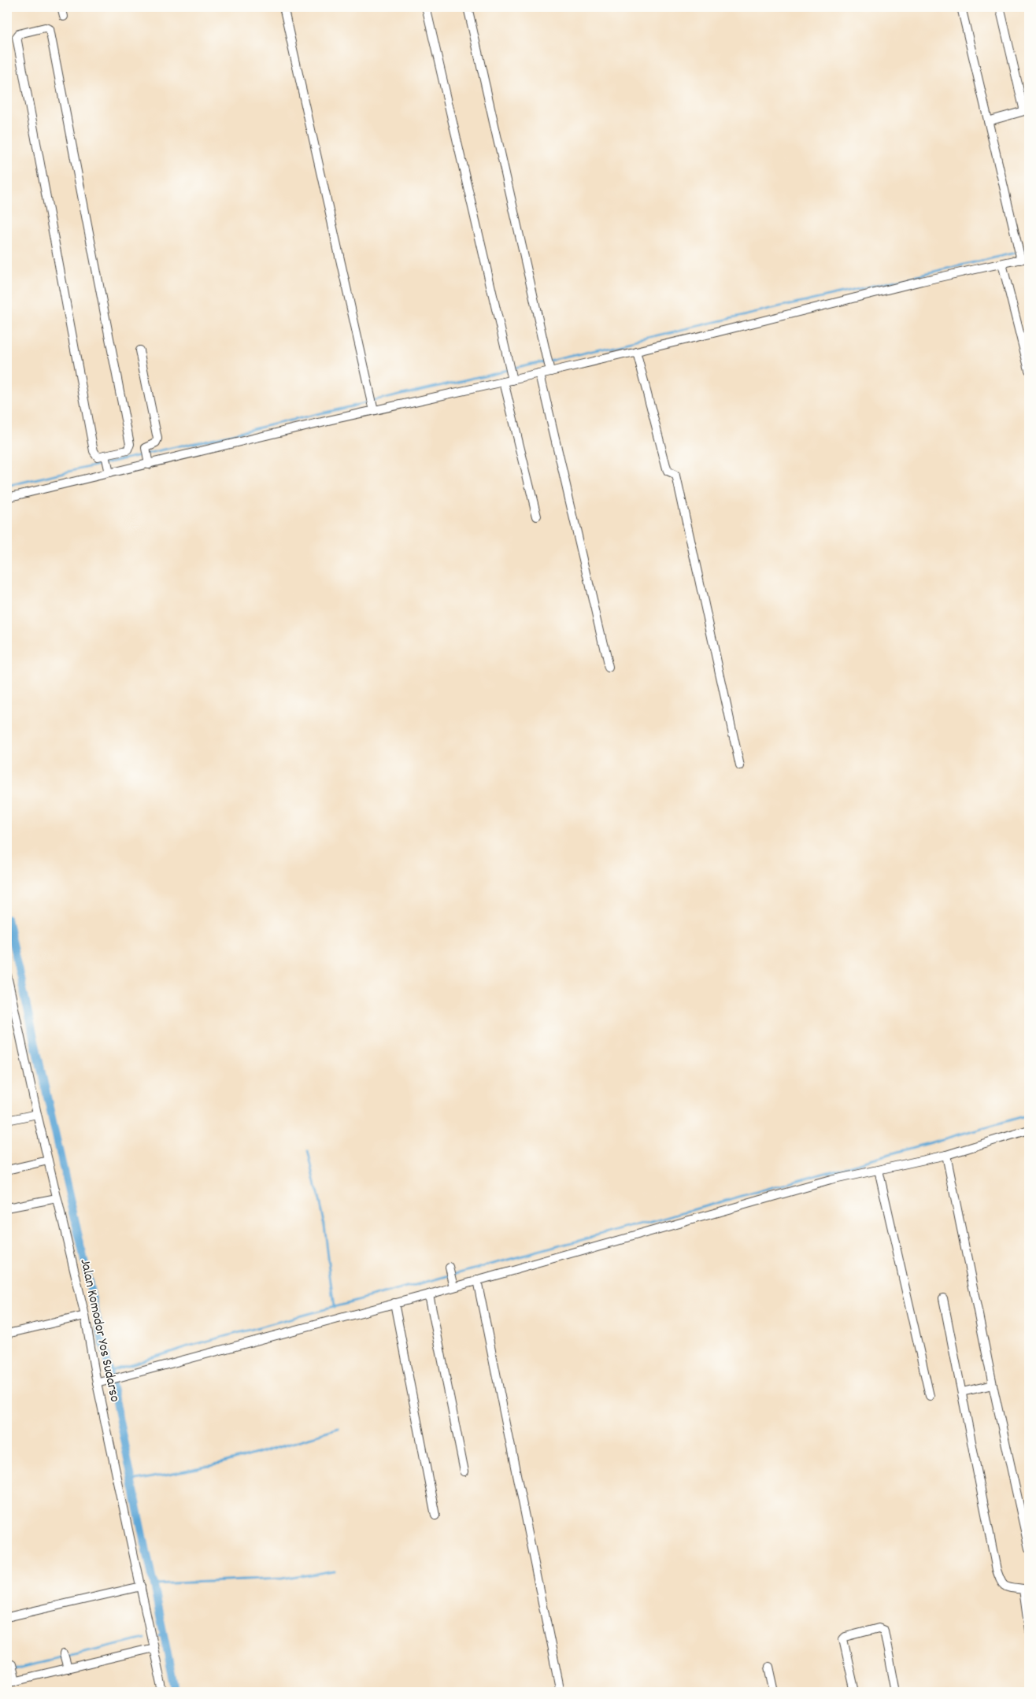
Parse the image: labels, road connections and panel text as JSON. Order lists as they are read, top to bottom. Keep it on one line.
{"streets":{"street":["Jalan Komodor Yos Sudarso"]}}
